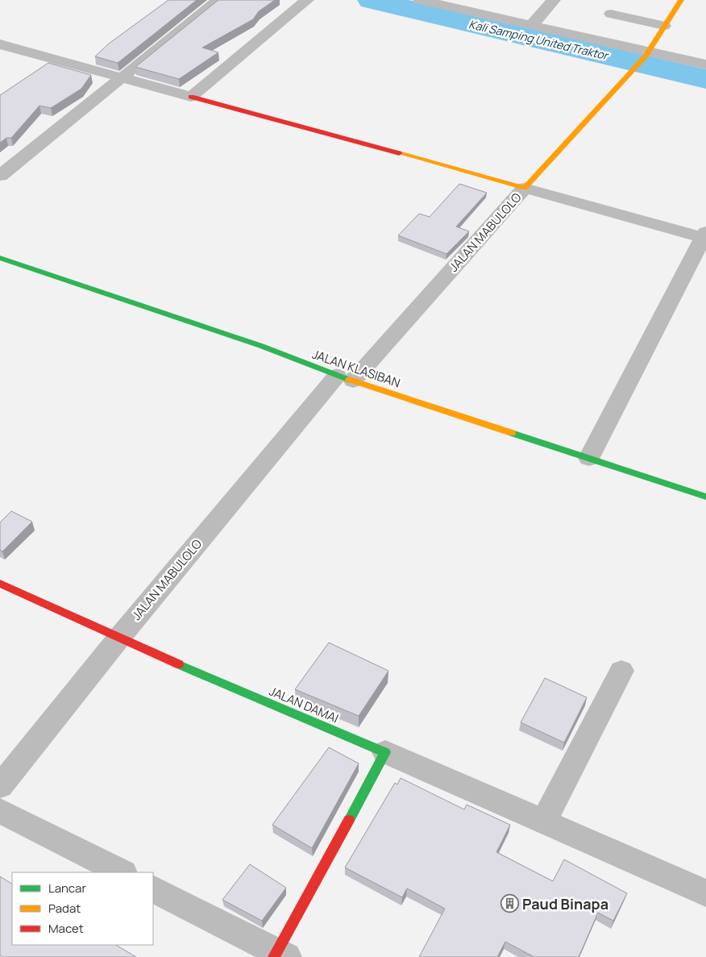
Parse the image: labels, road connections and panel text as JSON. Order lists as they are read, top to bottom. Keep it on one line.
{"streets":{"street":["JALAN MABULOLO","JALAN KLASIBAN","JALAN DAMAI"]},"crossings":[["JALAN MABULOLO","JALAN KLASIBAN"],["JALAN MABULOLO","JALAN DAMAI"]],"water":["Kali Samping United Traktor"],"places":{"building":["Paud Binapa"]},"legend":["Lancar","Padat","Macet"]}
